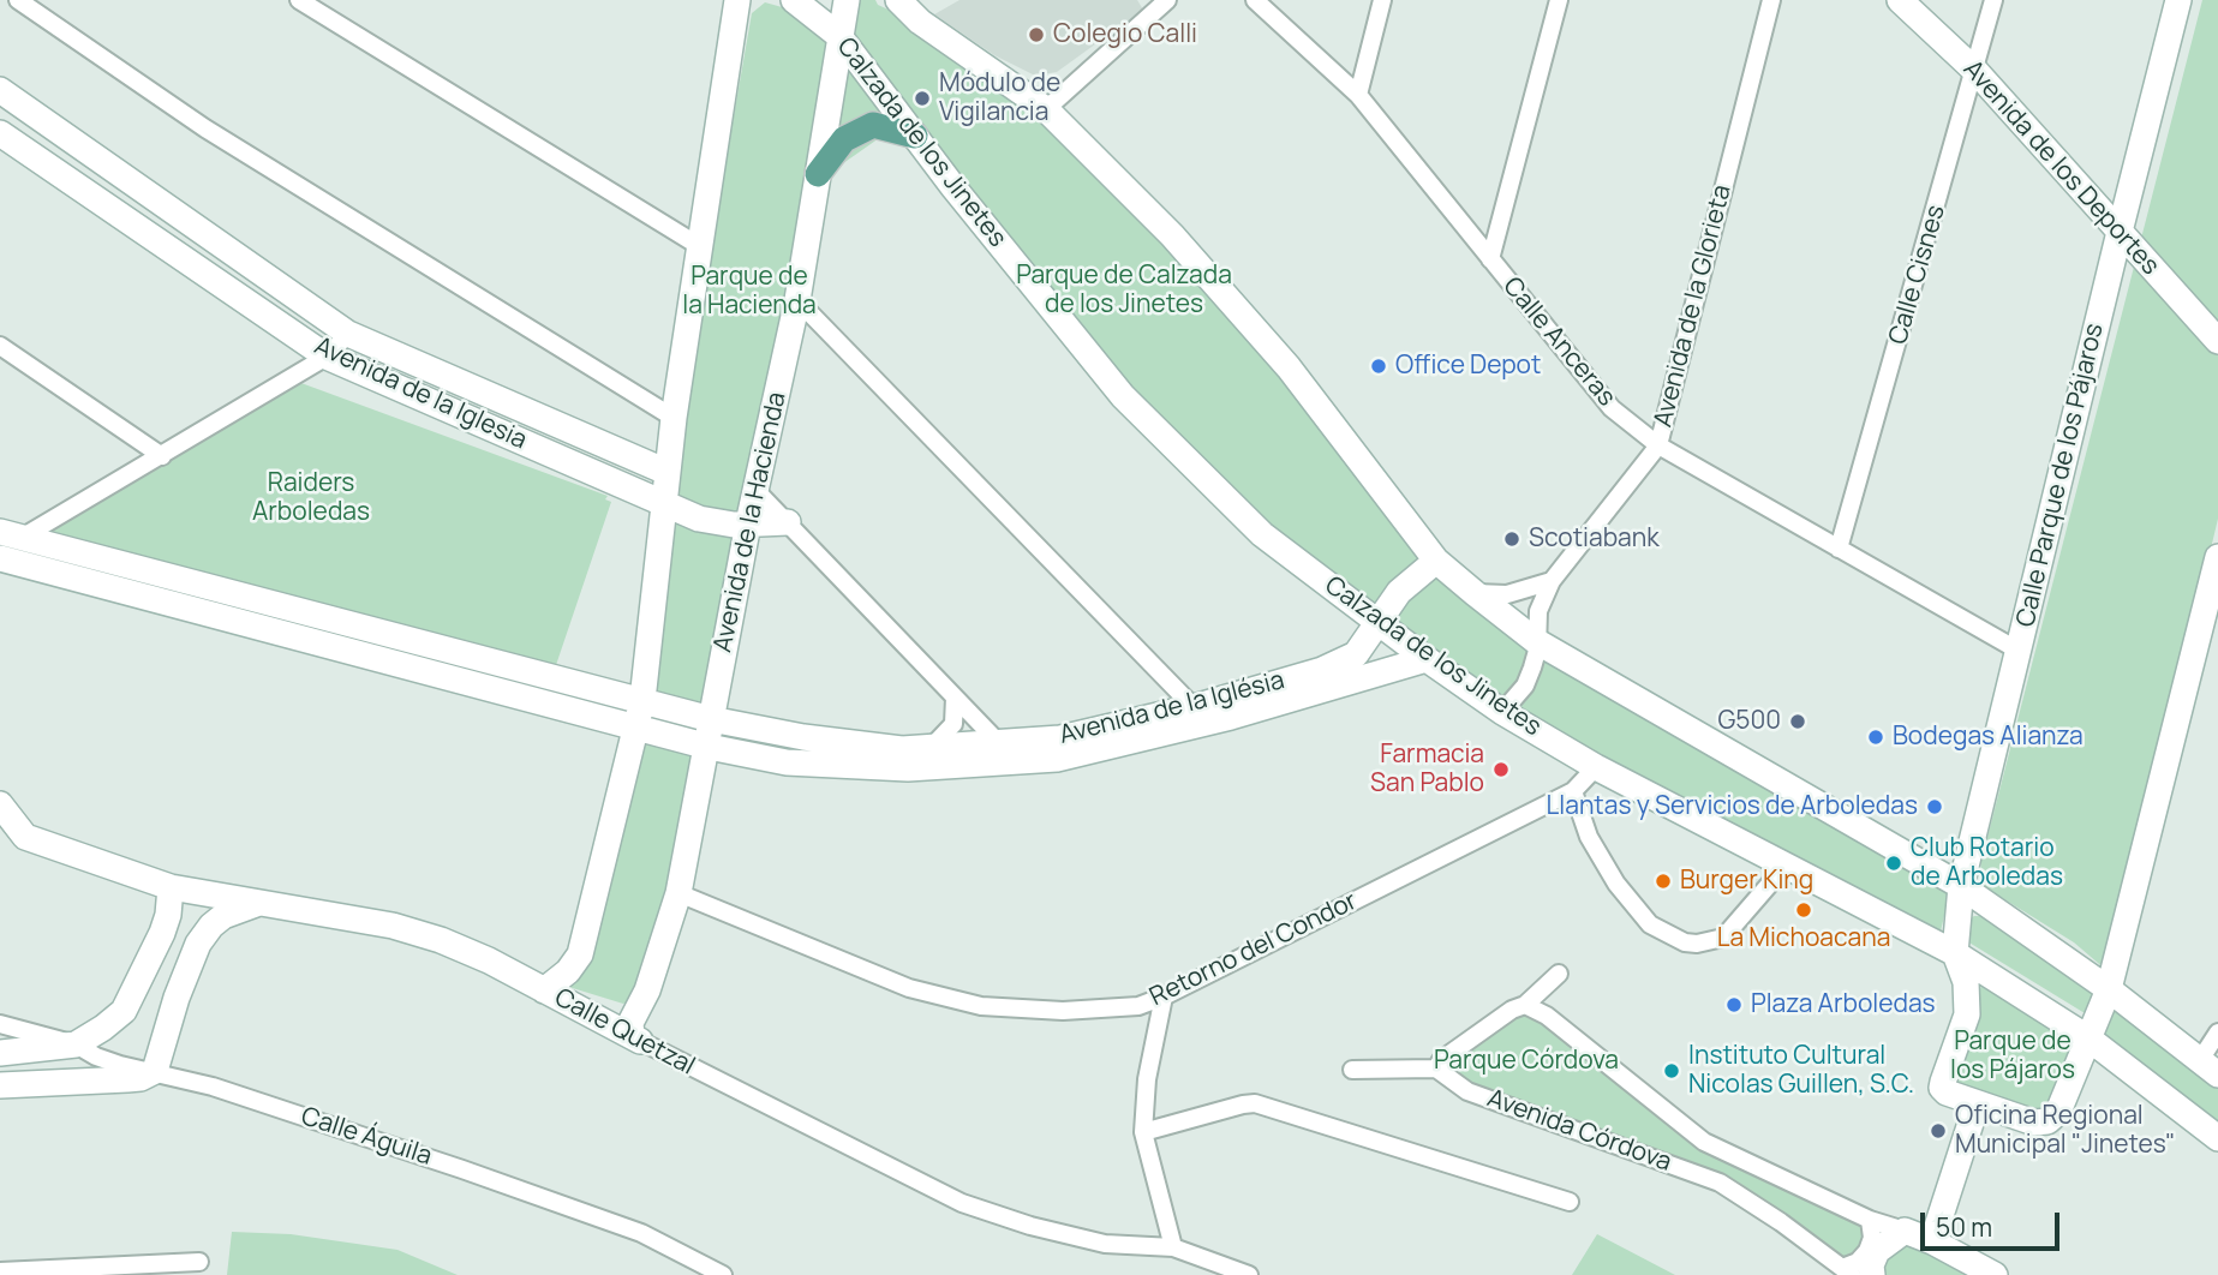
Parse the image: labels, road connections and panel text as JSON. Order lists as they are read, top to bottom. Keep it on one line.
{"streets":{"street":["Calzada de los Jinetes","Avenida de los Deportes","Calle Cisnes","Avenida de la Glorieta","Calle Anceras","Avenida de la Iglesia","Calle Parque de los Pájaros","Avenida de la Hacienda","Avenida de la Iglésia","Retorno del Condor","Calle Quetzal","Avenida Córdova","Calle Águila"]},"crossings":[["Calzada de los Jinetes","Avenida de la Glorieta"],["Calzada de los Jinetes","Calle Parque de los Pájaros"],["Calzada de los Jinetes","Avenida de la Hacienda"],["Calzada de los Jinetes","Avenida de la Iglésia"],["Calzada de los Jinetes","Retorno del Condor"],["Avenida de los Deportes","Calle Cisnes"],["Avenida de los Deportes","Calle Parque de los Pájaros"],["Calle Cisnes","Calle Anceras"],["Avenida de la Glorieta","Calle Anceras"],["Calle Anceras","Calle Parque de los Pájaros"],["Avenida de la Iglesia","Avenida de la Hacienda"],["Avenida de la Hacienda","Avenida de la Iglésia"],["Avenida de la Hacienda","Retorno del Condor"],["Avenida de la Hacienda","Calle Quetzal"]],"parks":["Parque de Calzada de los Jinetes","Parque de la Hacienda","Raiders Arboledas","Parque de los Pájaros","Parque Córdova"],"places":["Colegio Calli","Módulo de Vigilancia","Office Depot","Scotiabank","G500","Bodegas Alianza","Farmacia San Pablo","Llantas y Servicios de Arboledas","Club Rotario de Arboledas","Burger King","La Michoacana","Plaza Arboledas","Instituto Cultural Nicolas Guillen, S.C.","Oficina Regional Municipal \"Jinetes\""],"scale_bar":"50 m"}
